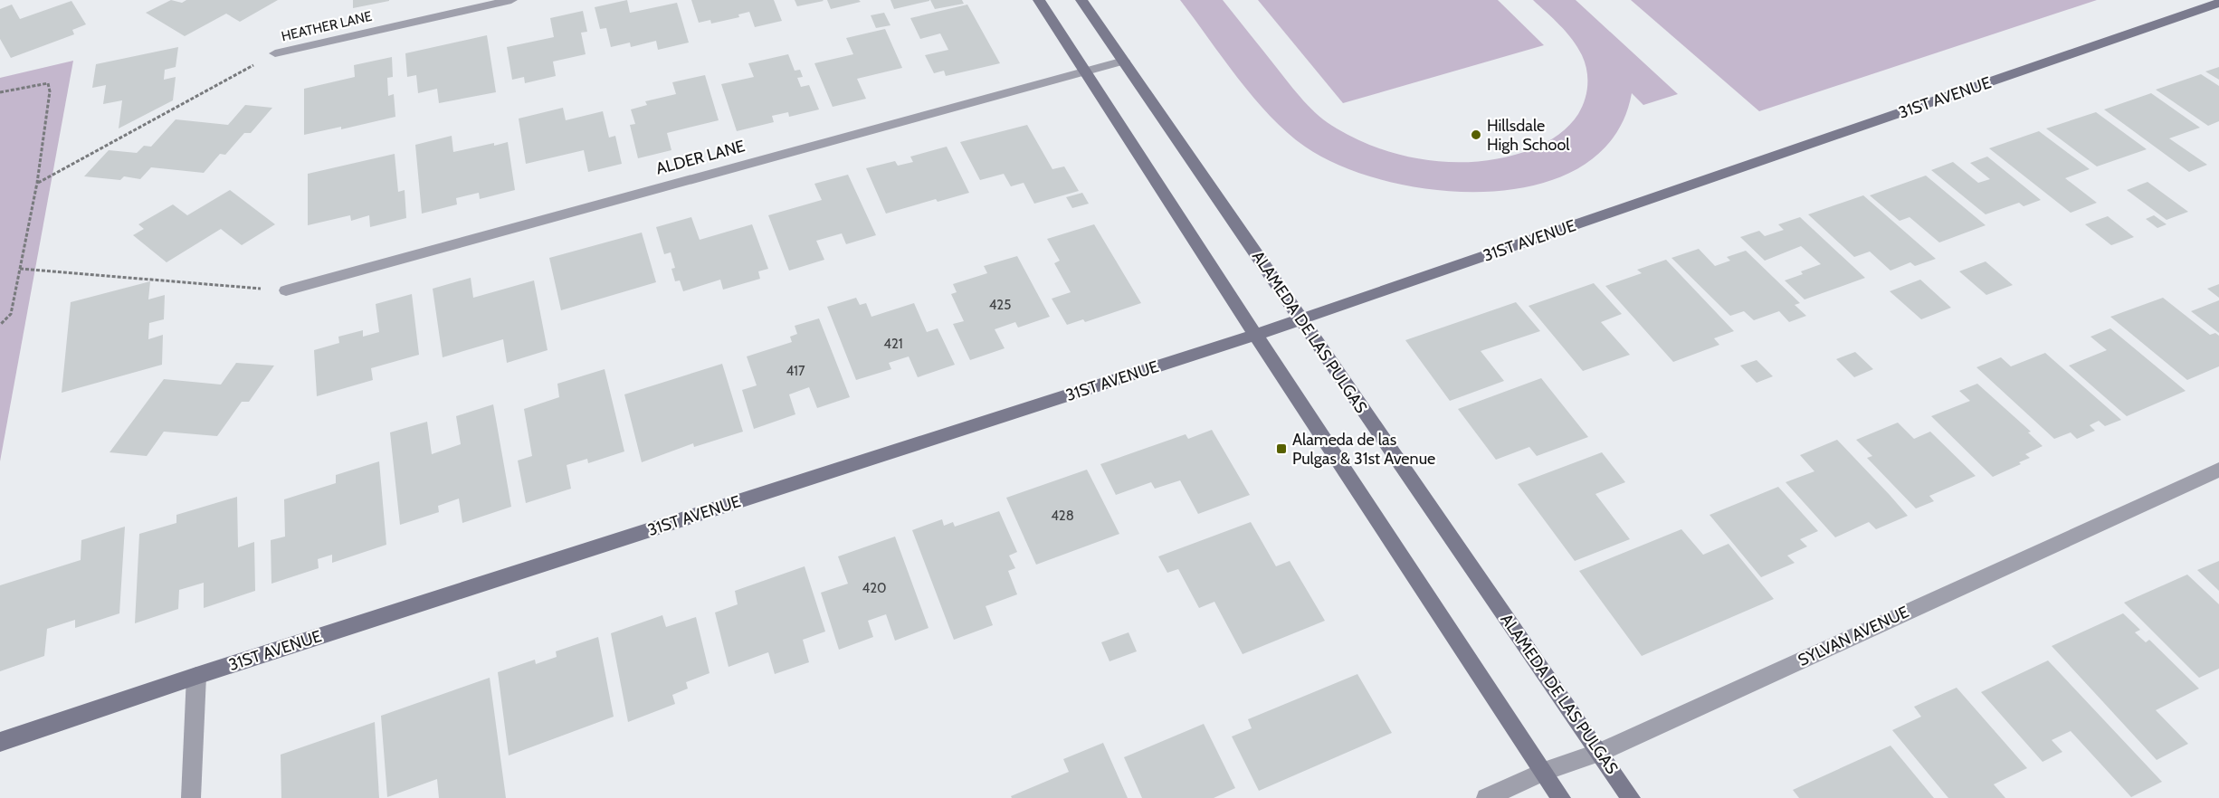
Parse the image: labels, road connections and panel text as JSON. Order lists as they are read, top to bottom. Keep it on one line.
{"streets":{"street":["HEATHER LANE","31ST AVENUE","ALDER LANE","ALAMEDA DE LAS PULGAS","SYLVAN AVENUE"]},"crossings":[["31ST AVENUE","ALAMEDA DE LAS PULGAS"],["ALDER LANE","ALAMEDA DE LAS PULGAS"],["ALAMEDA DE LAS PULGAS","SYLVAN AVENUE"]],"places":{"other":["Hillsdale High School"],"transit":["Alameda de las Pulgas & 31st Avenue"]},"house_numbers":["425","421","417","428","420"]}
